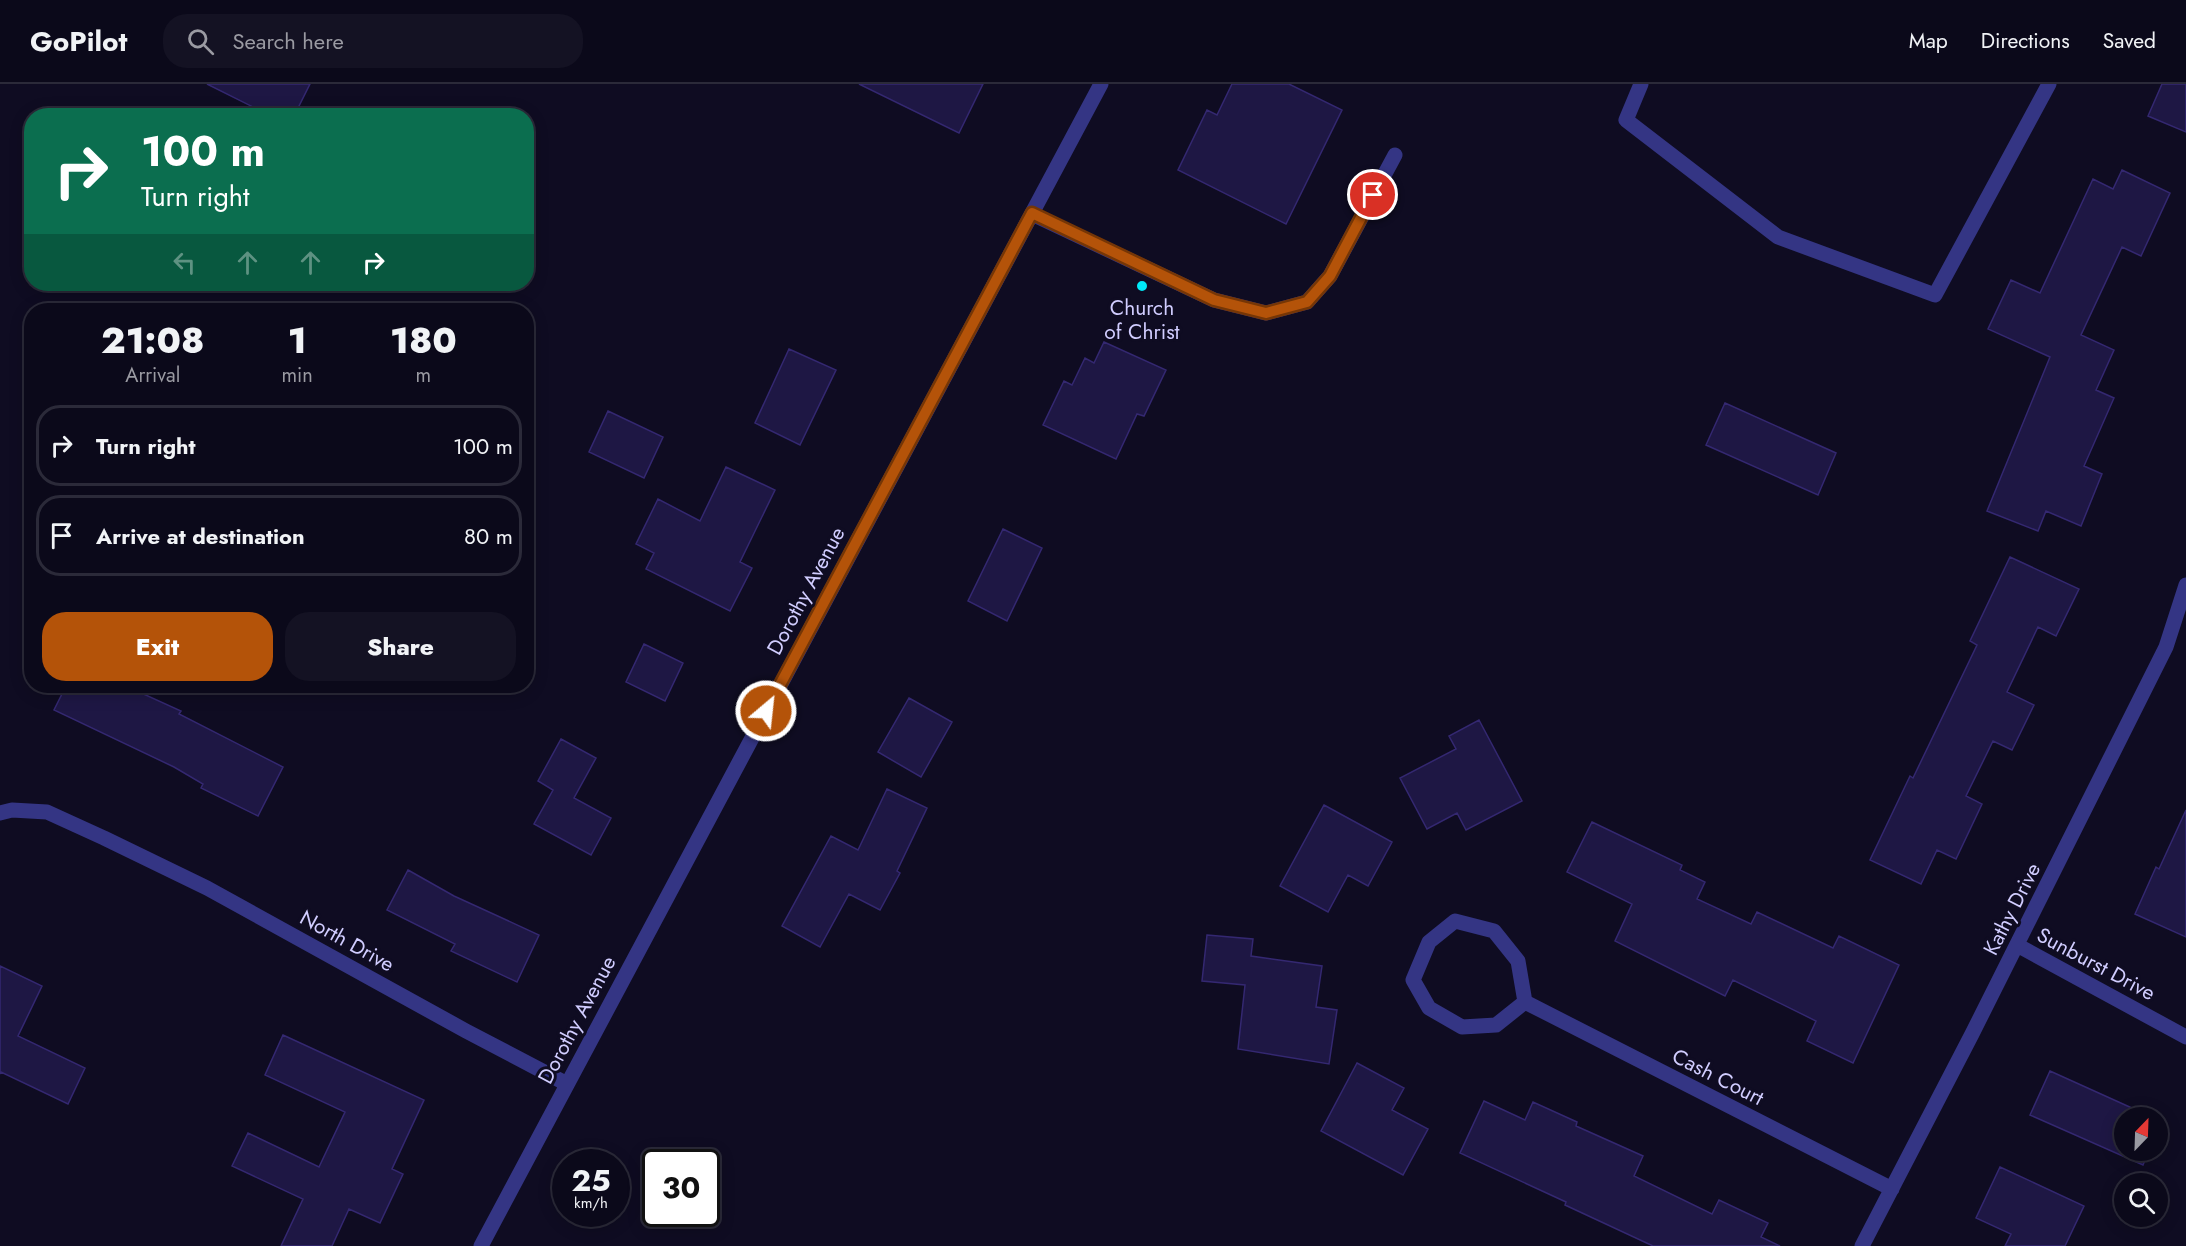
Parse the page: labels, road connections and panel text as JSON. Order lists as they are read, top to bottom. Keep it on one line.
{"streets":{"street":["Dorothy Avenue","Kathy Drive","North Drive","Sunburst Drive","Cash Court"]},"crossings":[["Dorothy Avenue","North Drive"],["Kathy Drive","Sunburst Drive"],["Kathy Drive","Cash Court"]],"places":["Church of Christ"],"north":"top right","page":{"header":"GoPilot","search":"Search here","nav":["Map","Directions","Saved"],"turn":["100 m","Turn right"],"eta":["21:08","Arrival","1","min","180","m"],"list":[{"name":"Turn right","value":"100 m"},{"name":"Arrive at destination","value":"80 m"}],"buttons":["Exit","Share"],"speed":"25 km/h","limit":"30"}}
